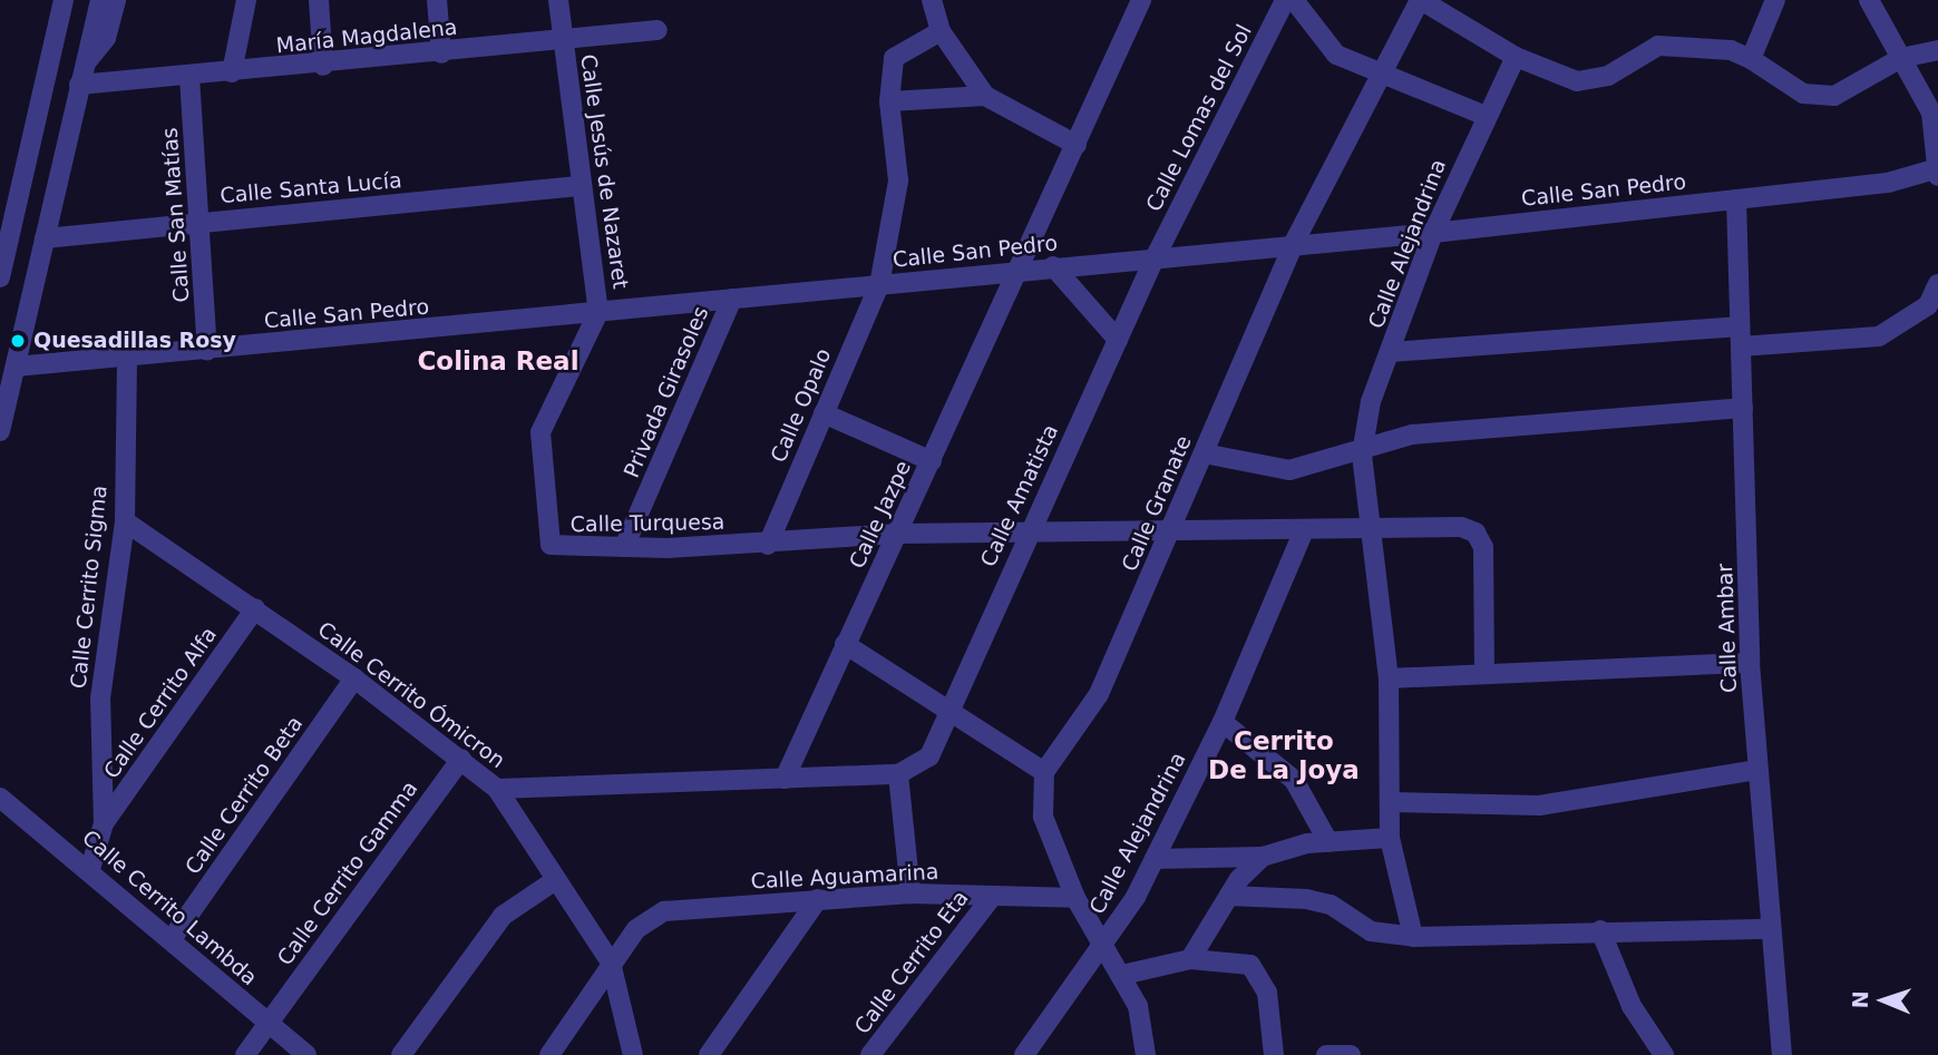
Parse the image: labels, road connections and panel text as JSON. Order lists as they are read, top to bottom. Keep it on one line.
{"streets":{"street":["María Magdalena","Calle Lomas del Sol","Calle Jesús de Nazaret","Calle Santa Lucía","Calle San Pedro","Calle San Matías","Calle Alejandrina","Privada Girasoles","Calle Opalo","Calle Amatista","Calle Granate","Calle Jazpe","Calle Turquesa","Calle Cerrito Sigma","Calle Ambar","Calle Cerrito Ómicron","Calle Cerrito Alfa","Calle Cerrito Beta","Calle Cerrito Gamma","Calle Aguamarina","Calle Cerrito Lambda","Calle Cerrito Eta"]},"crossings":[["María Magdalena","Calle Jesús de Nazaret"],["María Magdalena","Calle San Matías"],["Calle Lomas del Sol","Calle San Pedro"],["Calle Lomas del Sol","Calle Amatista"],["Calle Jesús de Nazaret","Calle Santa Lucía"],["Calle Jesús de Nazaret","Calle San Pedro"],["Calle Jesús de Nazaret","Calle Turquesa"],["Calle Santa Lucía","Calle San Matías"],["Calle San Pedro","Calle San Matías"],["Calle San Pedro","Calle Alejandrina"],["Calle San Pedro","Privada Girasoles"],["Calle San Pedro","Calle Opalo"],["Calle San Pedro","Calle Amatista"],["Calle San Pedro","Calle Granate"],["Calle San Pedro","Calle Jazpe"],["Calle San Pedro","Calle Turquesa"],["Calle San Pedro","Calle Cerrito Sigma"],["Calle San Pedro","Calle Ambar"],["Calle Alejandrina","Calle Turquesa"],["Privada Girasoles","Calle Turquesa"],["Calle Opalo","Calle Turquesa"],["Calle Amatista","Calle Turquesa"],["Calle Granate","Calle Turquesa"],["Calle Jazpe","Calle Turquesa"],["Calle Cerrito Sigma","Calle Cerrito Ómicron"],["Calle Cerrito Sigma","Calle Cerrito Alfa"],["Calle Cerrito Sigma","Calle Cerrito Lambda"],["Calle Cerrito Ómicron","Calle Cerrito Alfa"],["Calle Cerrito Ómicron","Calle Cerrito Beta"],["Calle Cerrito Ómicron","Calle Cerrito Gamma"],["Calle Cerrito Ómicron","Calle Aguamarina"],["Calle Cerrito Beta","Calle Cerrito Lambda"],["Calle Cerrito Gamma","Calle Cerrito Lambda"],["Calle Aguamarina","Calle Cerrito Eta"]],"districts":["Colina Real","Cerrito De La Joya"],"places":["Quesadillas Rosy"],"north":"left"}
